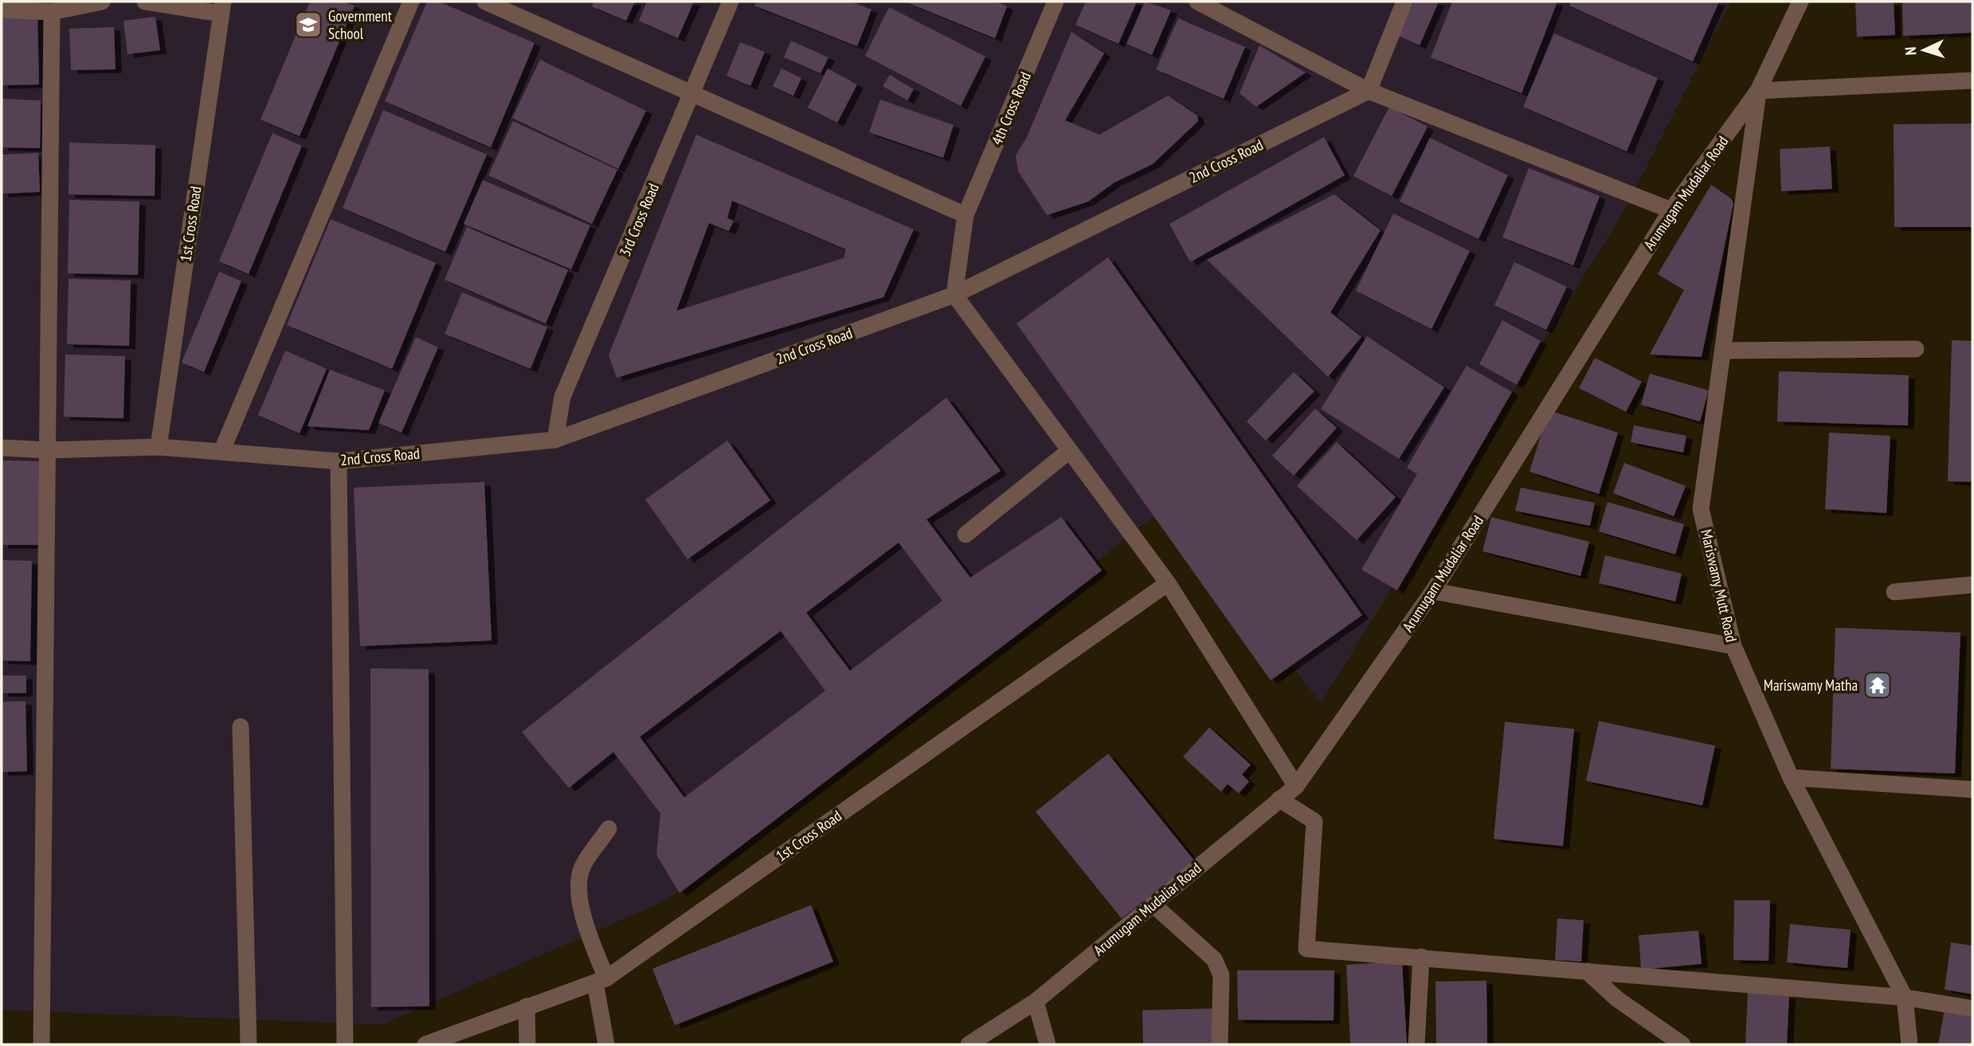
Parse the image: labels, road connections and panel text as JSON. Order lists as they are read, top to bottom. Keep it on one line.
{"streets":{"street":["4th Cross Road","2nd Cross Road","Arumugam Mudaliar Road","3rd Cross Road","1st Cross Road","Mariswamy Mutt Road"]},"crossings":[["4th Cross Road","2nd Cross Road"],["2nd Cross Road","3rd Cross Road"],["2nd Cross Road","1st Cross Road"],["Arumugam Mudaliar Road","Mariswamy Mutt Road"]],"places":{"school or university":["Government School"],"temple":["Mariswamy Matha"]},"north":"left"}
